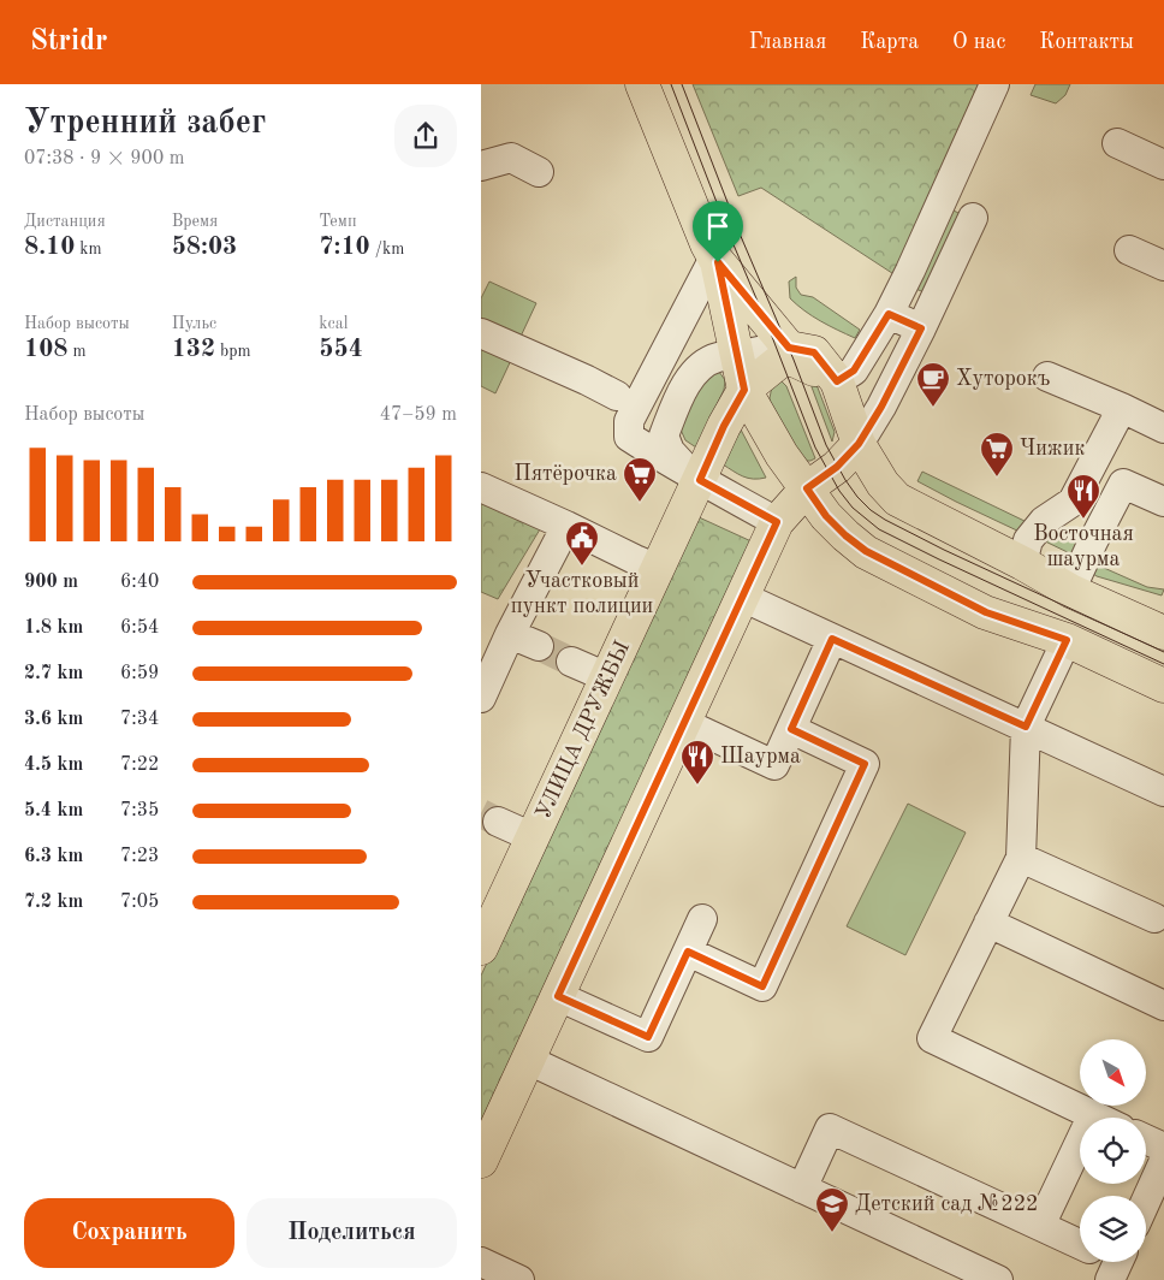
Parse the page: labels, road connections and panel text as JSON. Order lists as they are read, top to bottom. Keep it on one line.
{"streets":{"main road":["УЛИЦА ДРУЖБЫ"]},"places":{"cafe":["Хуторокъ"],"supermarket":["Чижик","Пятёрочка"],"restaurant":["Восточная шаурма","Шаурма"],"public building":["Участковый пункт полиции"],"school or university":["Детский сад №222"]},"north":"bottom right","page":{"header":"Stridr","nav":["Главная","Карта","О нас","Контакты"],"heading":["Утренний забег","07:38 · 9 × 900 m"],"stats":[["Дистанция","8.10 km"],["Время","58:03"],["Темп","7:10 /km"],["Набор высоты","108 m"],["Пульс","132 bpm"],["kcal","554"]],"chart":["Набор высоты","47–59 m"],"list":[{"name":"900 m","note":"6:40"},{"name":"1.8 km","note":"6:54"},{"name":"2.7 km","note":"6:59"},{"name":"3.6 km","note":"7:34"},{"name":"4.5 km","note":"7:22"},{"name":"5.4 km","note":"7:35"},{"name":"6.3 km","note":"7:23"},{"name":"7.2 km","note":"7:05"}],"buttons":["Сохранить","Поделиться"]}}
